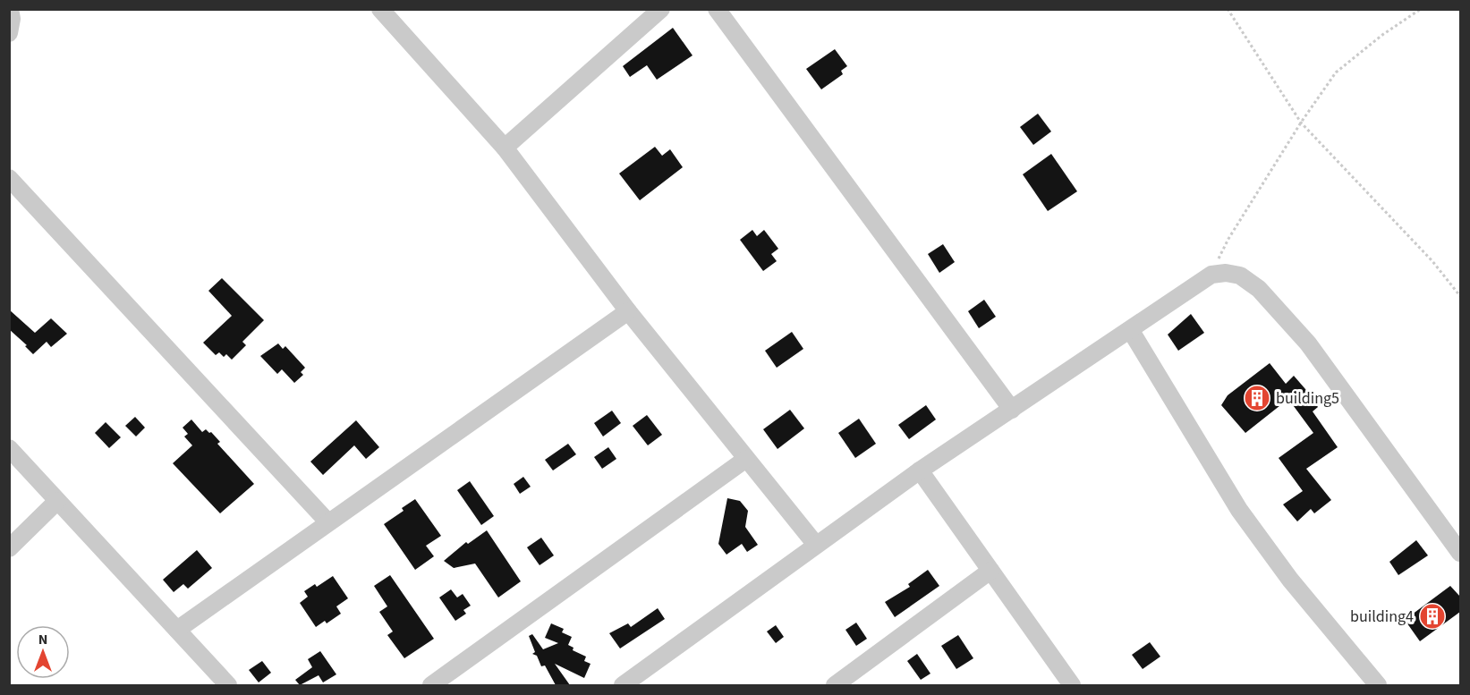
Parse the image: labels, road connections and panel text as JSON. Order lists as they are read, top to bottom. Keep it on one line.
{"places":{"building":["building5","building4"]},"north":"top"}
